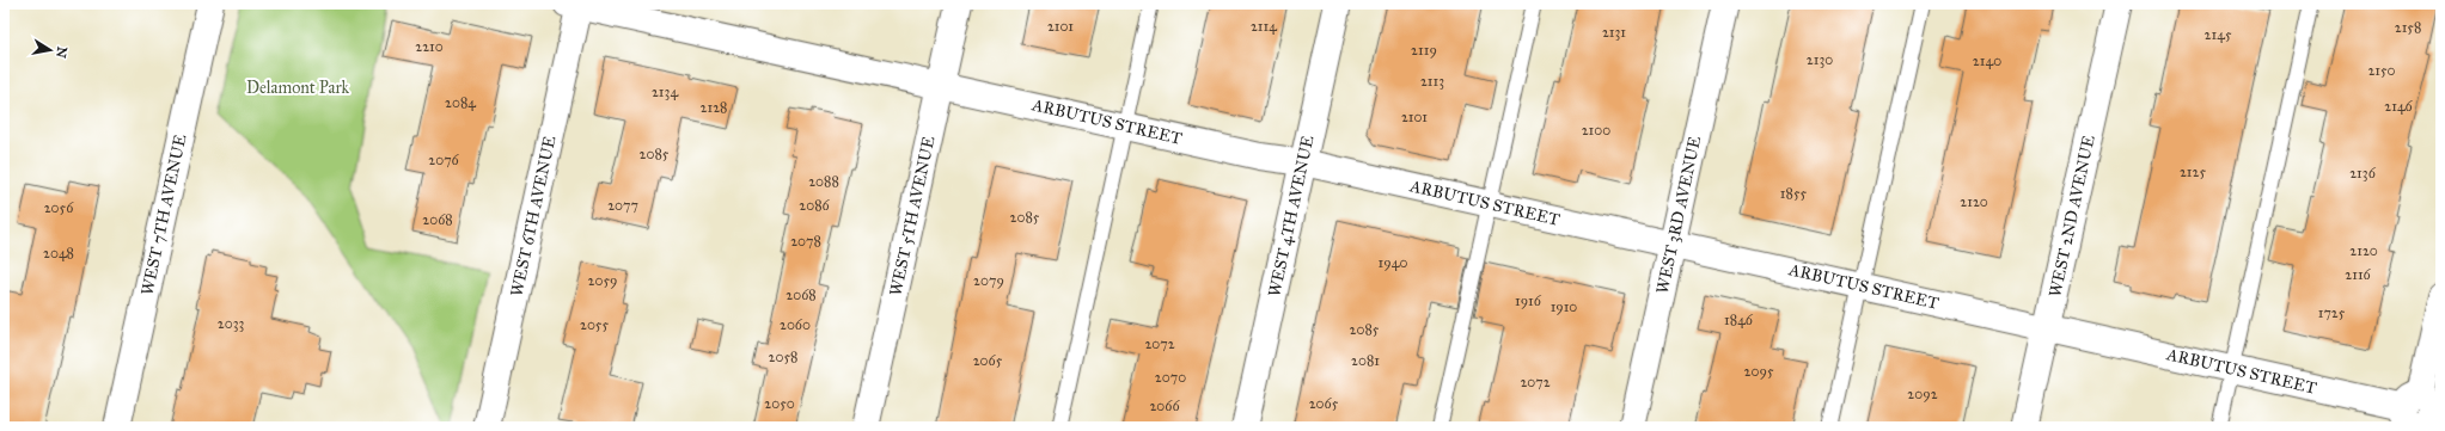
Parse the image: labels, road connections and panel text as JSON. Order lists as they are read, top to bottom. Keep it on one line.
{"streets":{"street":["ARBUTUS STREET","WEST 7TH AVENUE","WEST 3RD AVENUE","WEST 6TH AVENUE","WEST 5TH AVENUE","WEST 4TH AVENUE","WEST 2ND AVENUE"]},"crossings":[["ARBUTUS STREET","WEST 3RD AVENUE"],["ARBUTUS STREET","WEST 6TH AVENUE"],["ARBUTUS STREET","WEST 5TH AVENUE"],["ARBUTUS STREET","WEST 4TH AVENUE"],["ARBUTUS STREET","WEST 2ND AVENUE"]],"parks":["Delamont Park"],"house_numbers":["2101","2114","2158","2131","2145","2210","2119","2130","2140","2150","2113","2134","2084","2146","2128","2101","2100","2085","2076","2125","2136","2088","1855","2120","2077","2086","2056","2085","2068","2078","2120","2048","1940","2116","2059","2079","2068","1916","1910","1725","1846","2033","2055","2060","2085","2072","2058","2065","2081","2095","2070","2072","2092","2050","2065","2066"],"north":"right"}
